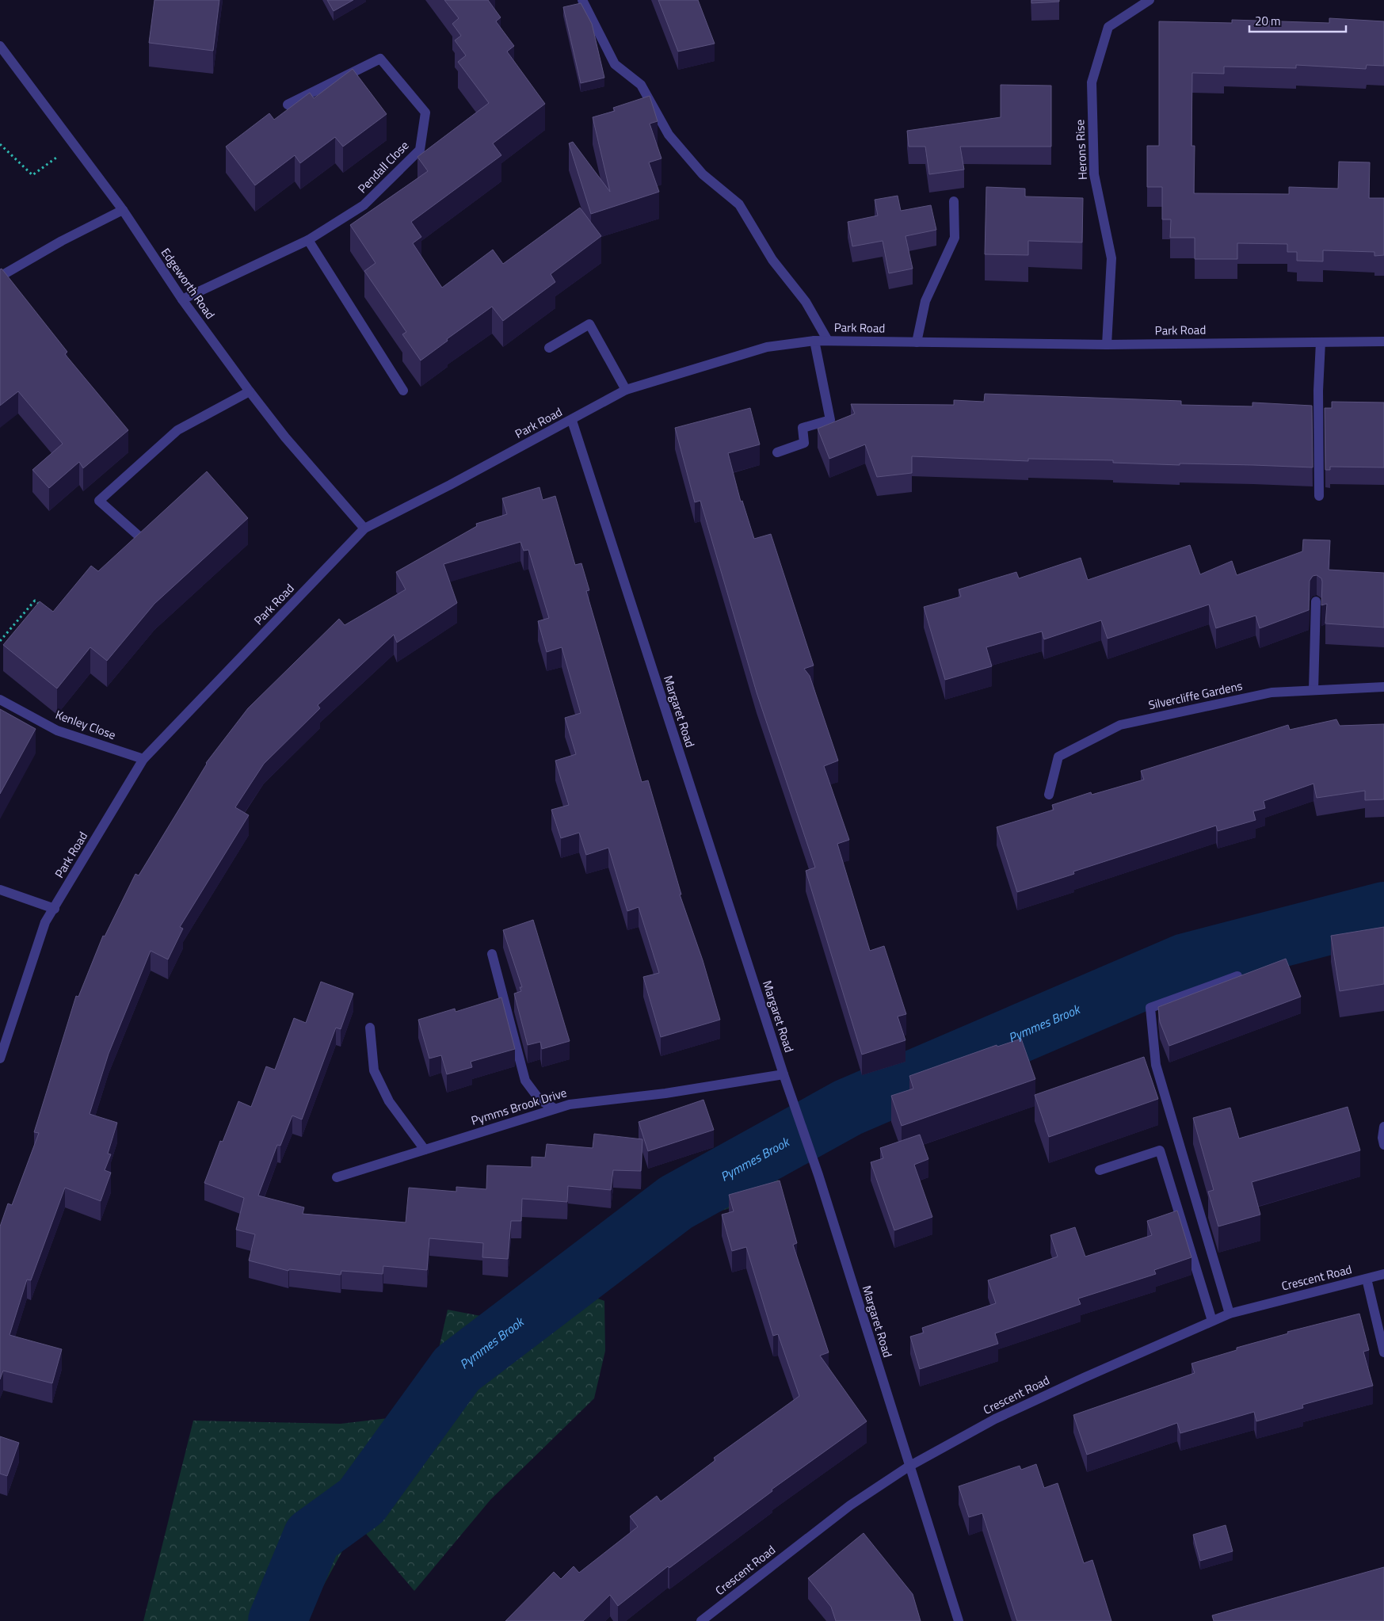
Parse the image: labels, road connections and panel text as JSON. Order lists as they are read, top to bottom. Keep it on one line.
{"streets":{"street":["Herons Rise","Pendall Close","Edgeworth Road","Park Road","Silvercliffe Gardens","Margaret Road","Kenley Close","Pymms Brook Drive","Crescent Road"]},"crossings":[["Herons Rise","Park Road"],["Pendall Close","Edgeworth Road"],["Edgeworth Road","Park Road"],["Park Road","Margaret Road"],["Park Road","Kenley Close"],["Margaret Road","Pymms Brook Drive"],["Margaret Road","Crescent Road"]],"water":["Pymmes Brook"],"scale_bar":"20 m"}
